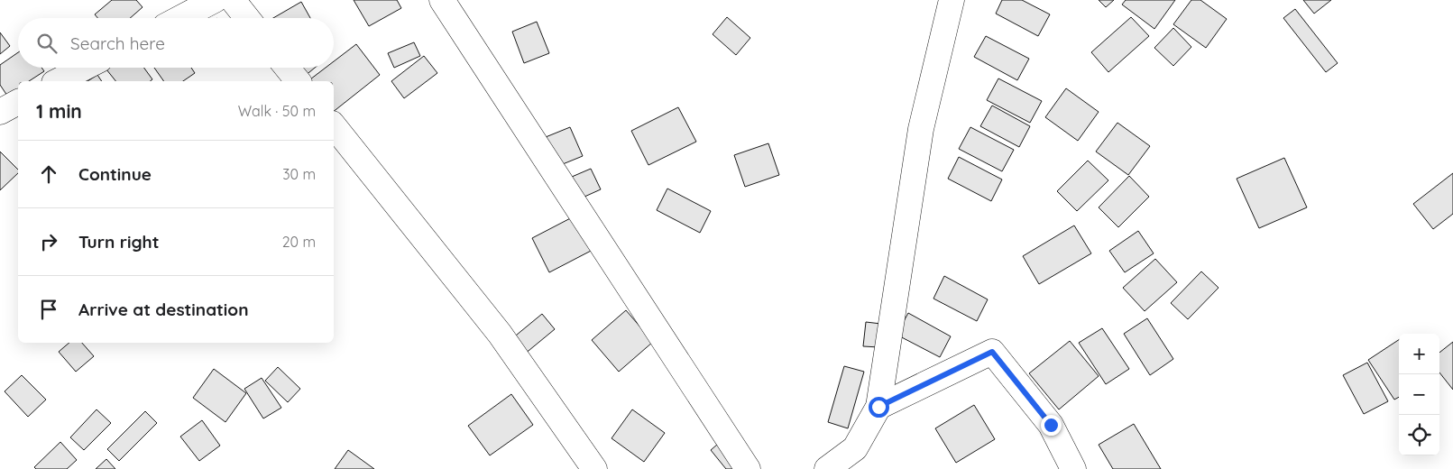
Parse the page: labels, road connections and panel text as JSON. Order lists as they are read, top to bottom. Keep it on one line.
{"page":{"search":"Search here","heading":["1 min","Walk · 50 m"],"list":[["Continue","30 m"],["Turn right","20 m"],"Arrive at destination"],"map_buttons":["+","−"]}}
